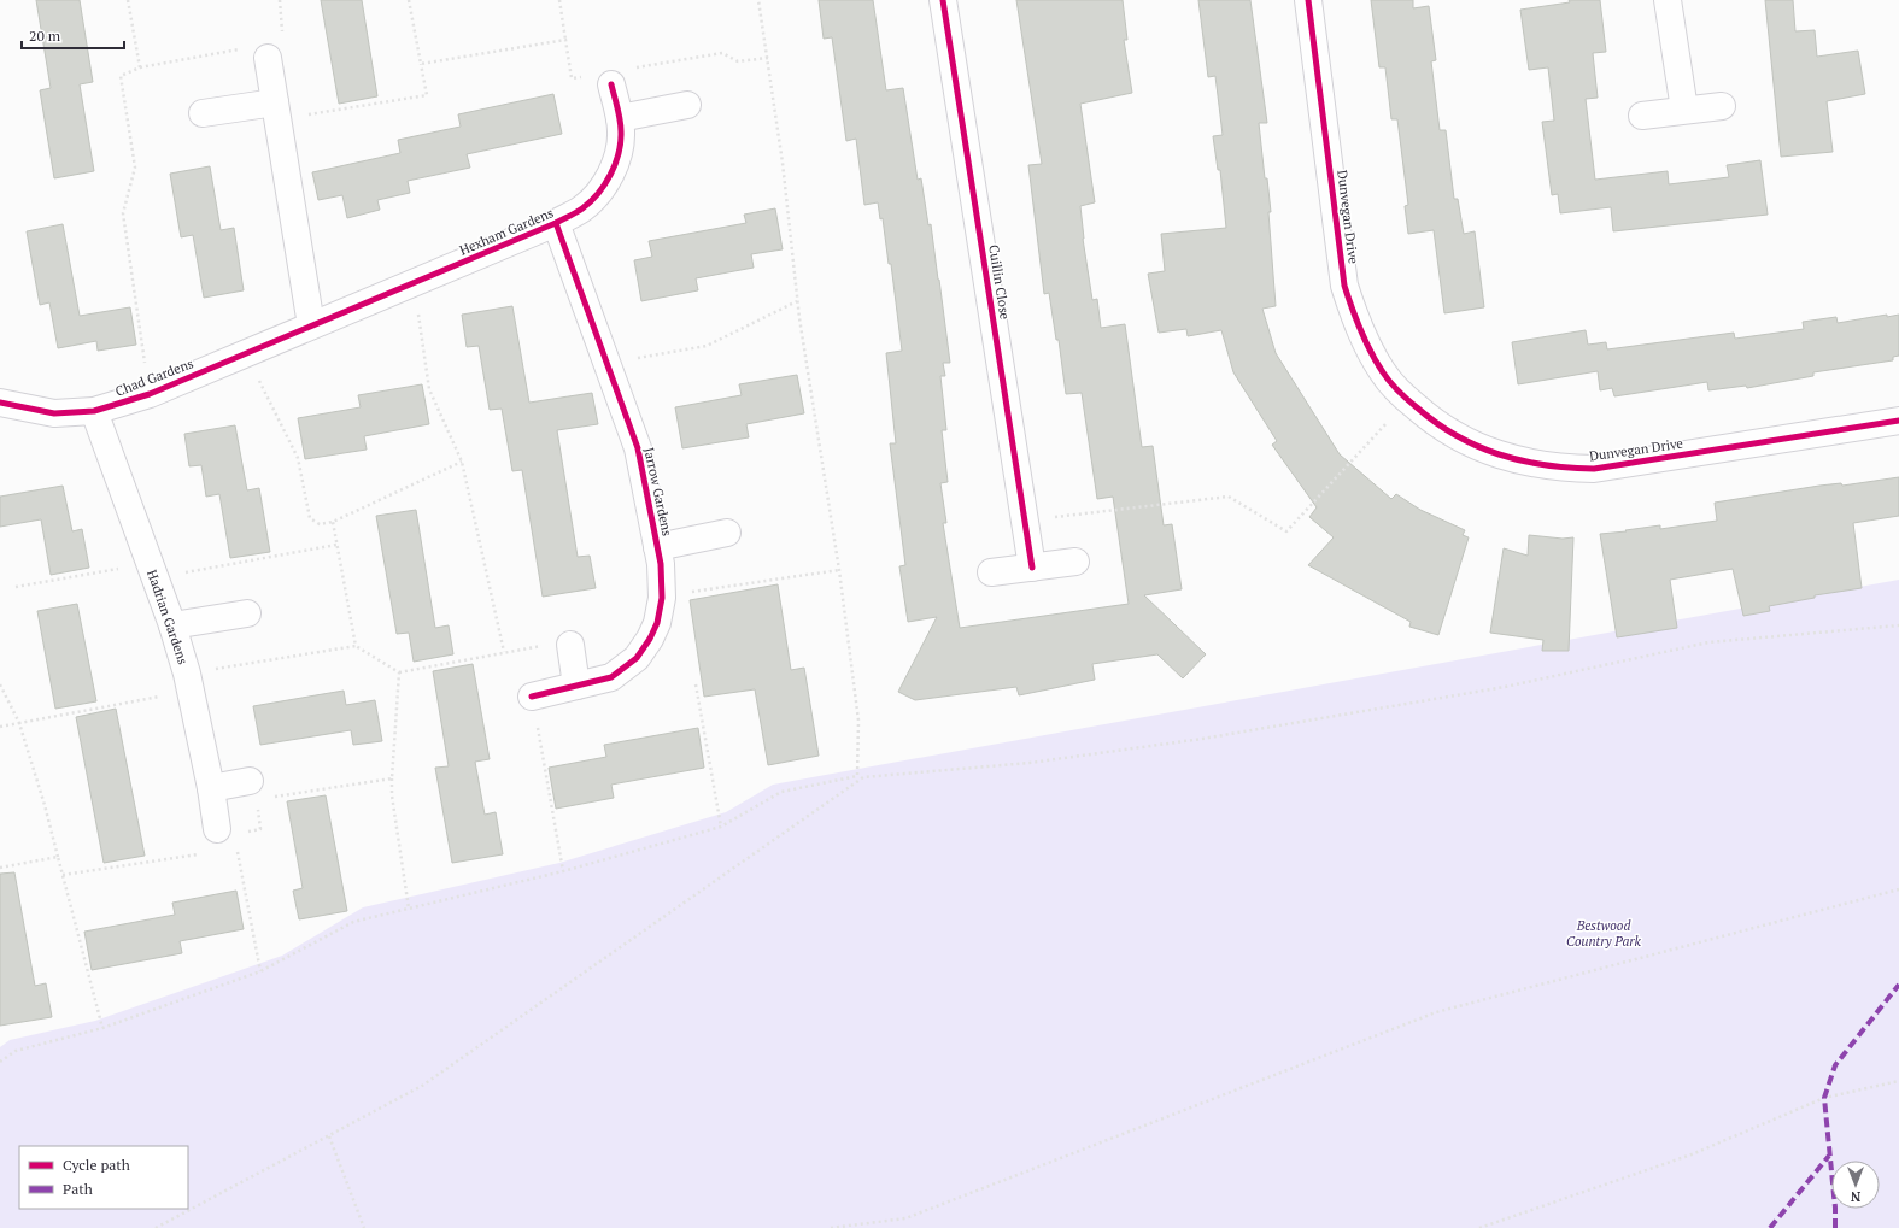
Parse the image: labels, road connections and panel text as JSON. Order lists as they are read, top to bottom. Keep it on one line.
{"streets":{"street":["Dunvegan Drive","Hexham Gardens","Cuillin Close","Chad Gardens","Jarrow Gardens","Hadrian Gardens"]},"crossings":[["Hexham Gardens","Chad Gardens"],["Hexham Gardens","Jarrow Gardens"],["Chad Gardens","Hadrian Gardens"]],"parks":["Bestwood Country Park"],"legend":["Cycle path","Path"],"scale_bar":"20 m","north":"bottom"}
